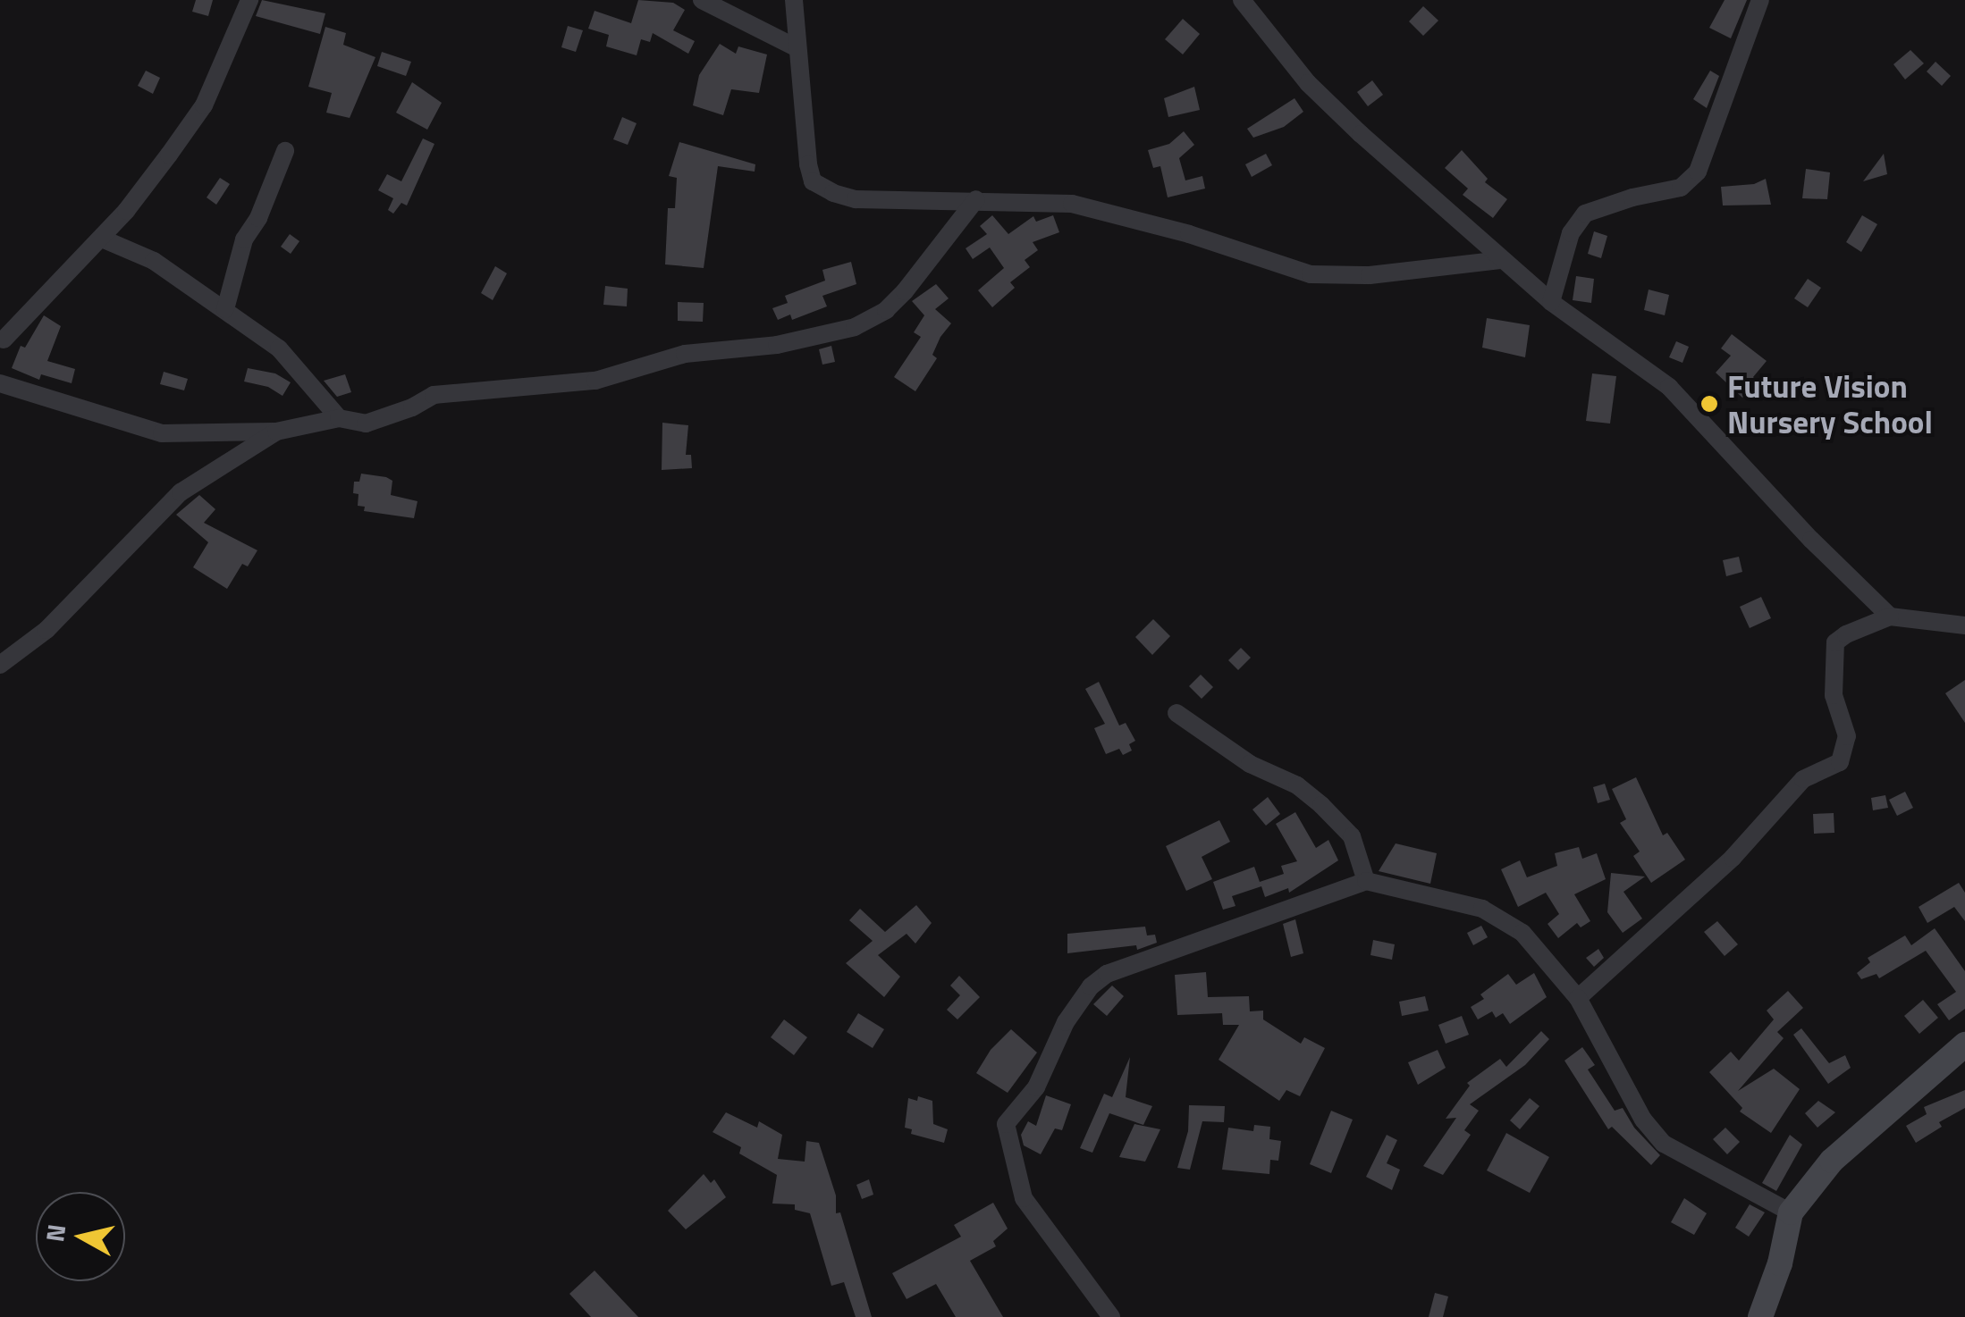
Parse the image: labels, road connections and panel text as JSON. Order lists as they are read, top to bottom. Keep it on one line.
{"places":["Future Vision Nursery School"],"north":"left"}
